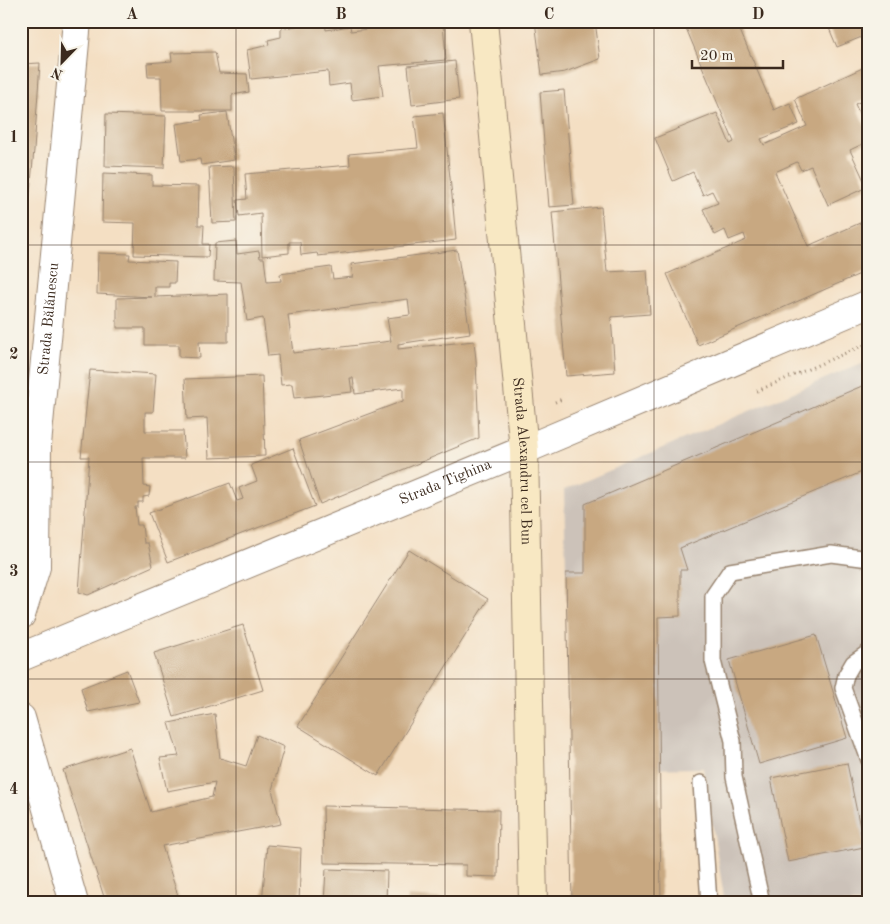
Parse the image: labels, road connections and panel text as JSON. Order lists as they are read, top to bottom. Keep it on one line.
{"streets":{"street":["Strada Bălănescu","Strada Alexandru cel Bun","Strada Tighina"]},"crossings":[["Strada Alexandru cel Bun","Strada Tighina"]],"scale_bar":"20 m","north":"bottom left","grid":{"columns":["A","B","C","D"],"rows":["1","2","3","4"]}}
